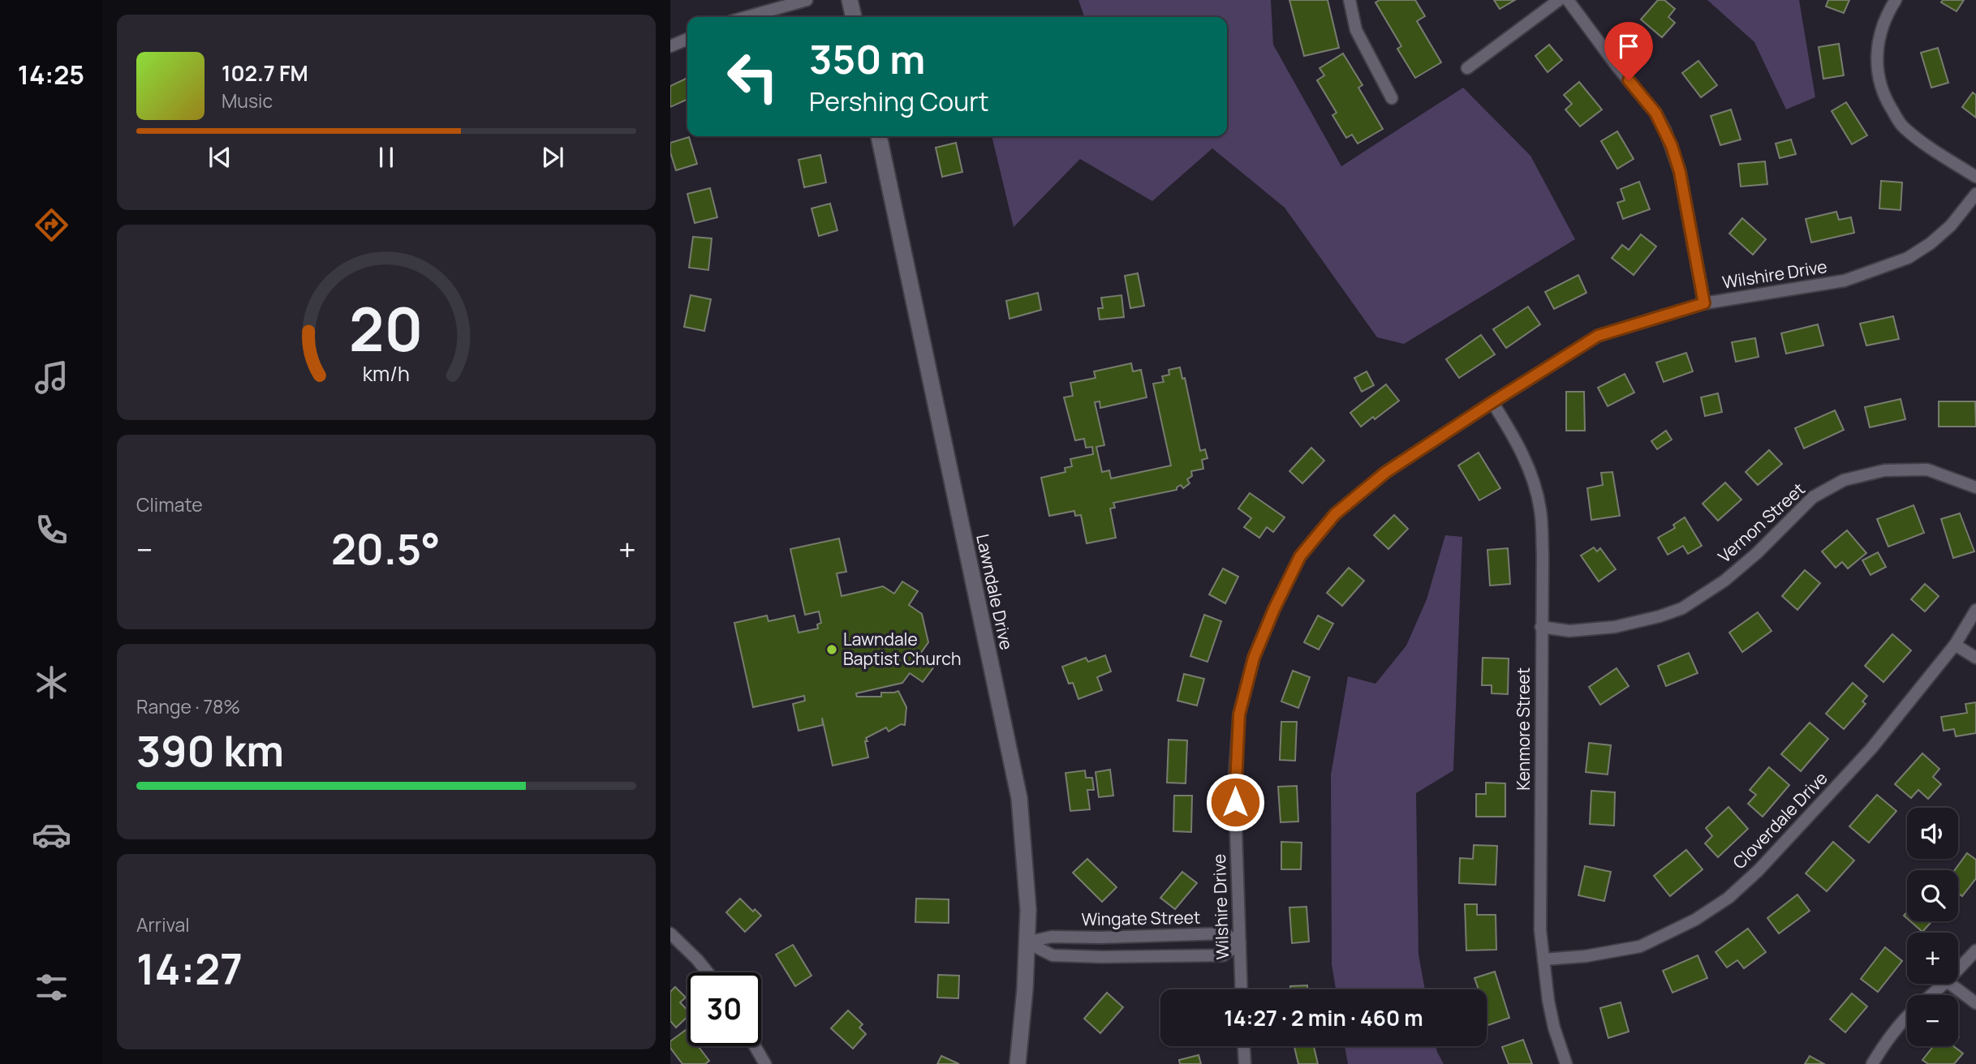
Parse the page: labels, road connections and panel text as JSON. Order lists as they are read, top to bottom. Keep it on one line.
{"streets":{"main road":["Lawndale Drive"],"street":["Wilshire Drive","Vernon Street","Kenmore Street","Cloverdale Drive","Wingate Street"]},"crossings":[["Wilshire Drive","Kenmore Street"],["Wilshire Drive","Wingate Street"],["Vernon Street","Kenmore Street"],["Lawndale Drive","Wingate Street"],["Kenmore Street","Cloverdale Drive"]],"places":["Lawndale Baptist Church"],"page":{"tabs":"14:25","turn":["350 m","Pershing Court"],"song":["102.7 FM","Music"],"tile":["Climate",["Range · 78%","390 km"],["Arrival","14:27"]],"heat":["−","20.5°","+"],"map_buttons":["+","−"],"limit":"30","trip":"14:27 · 2 min · 460 m","gauge":["20","km/h"]}}
